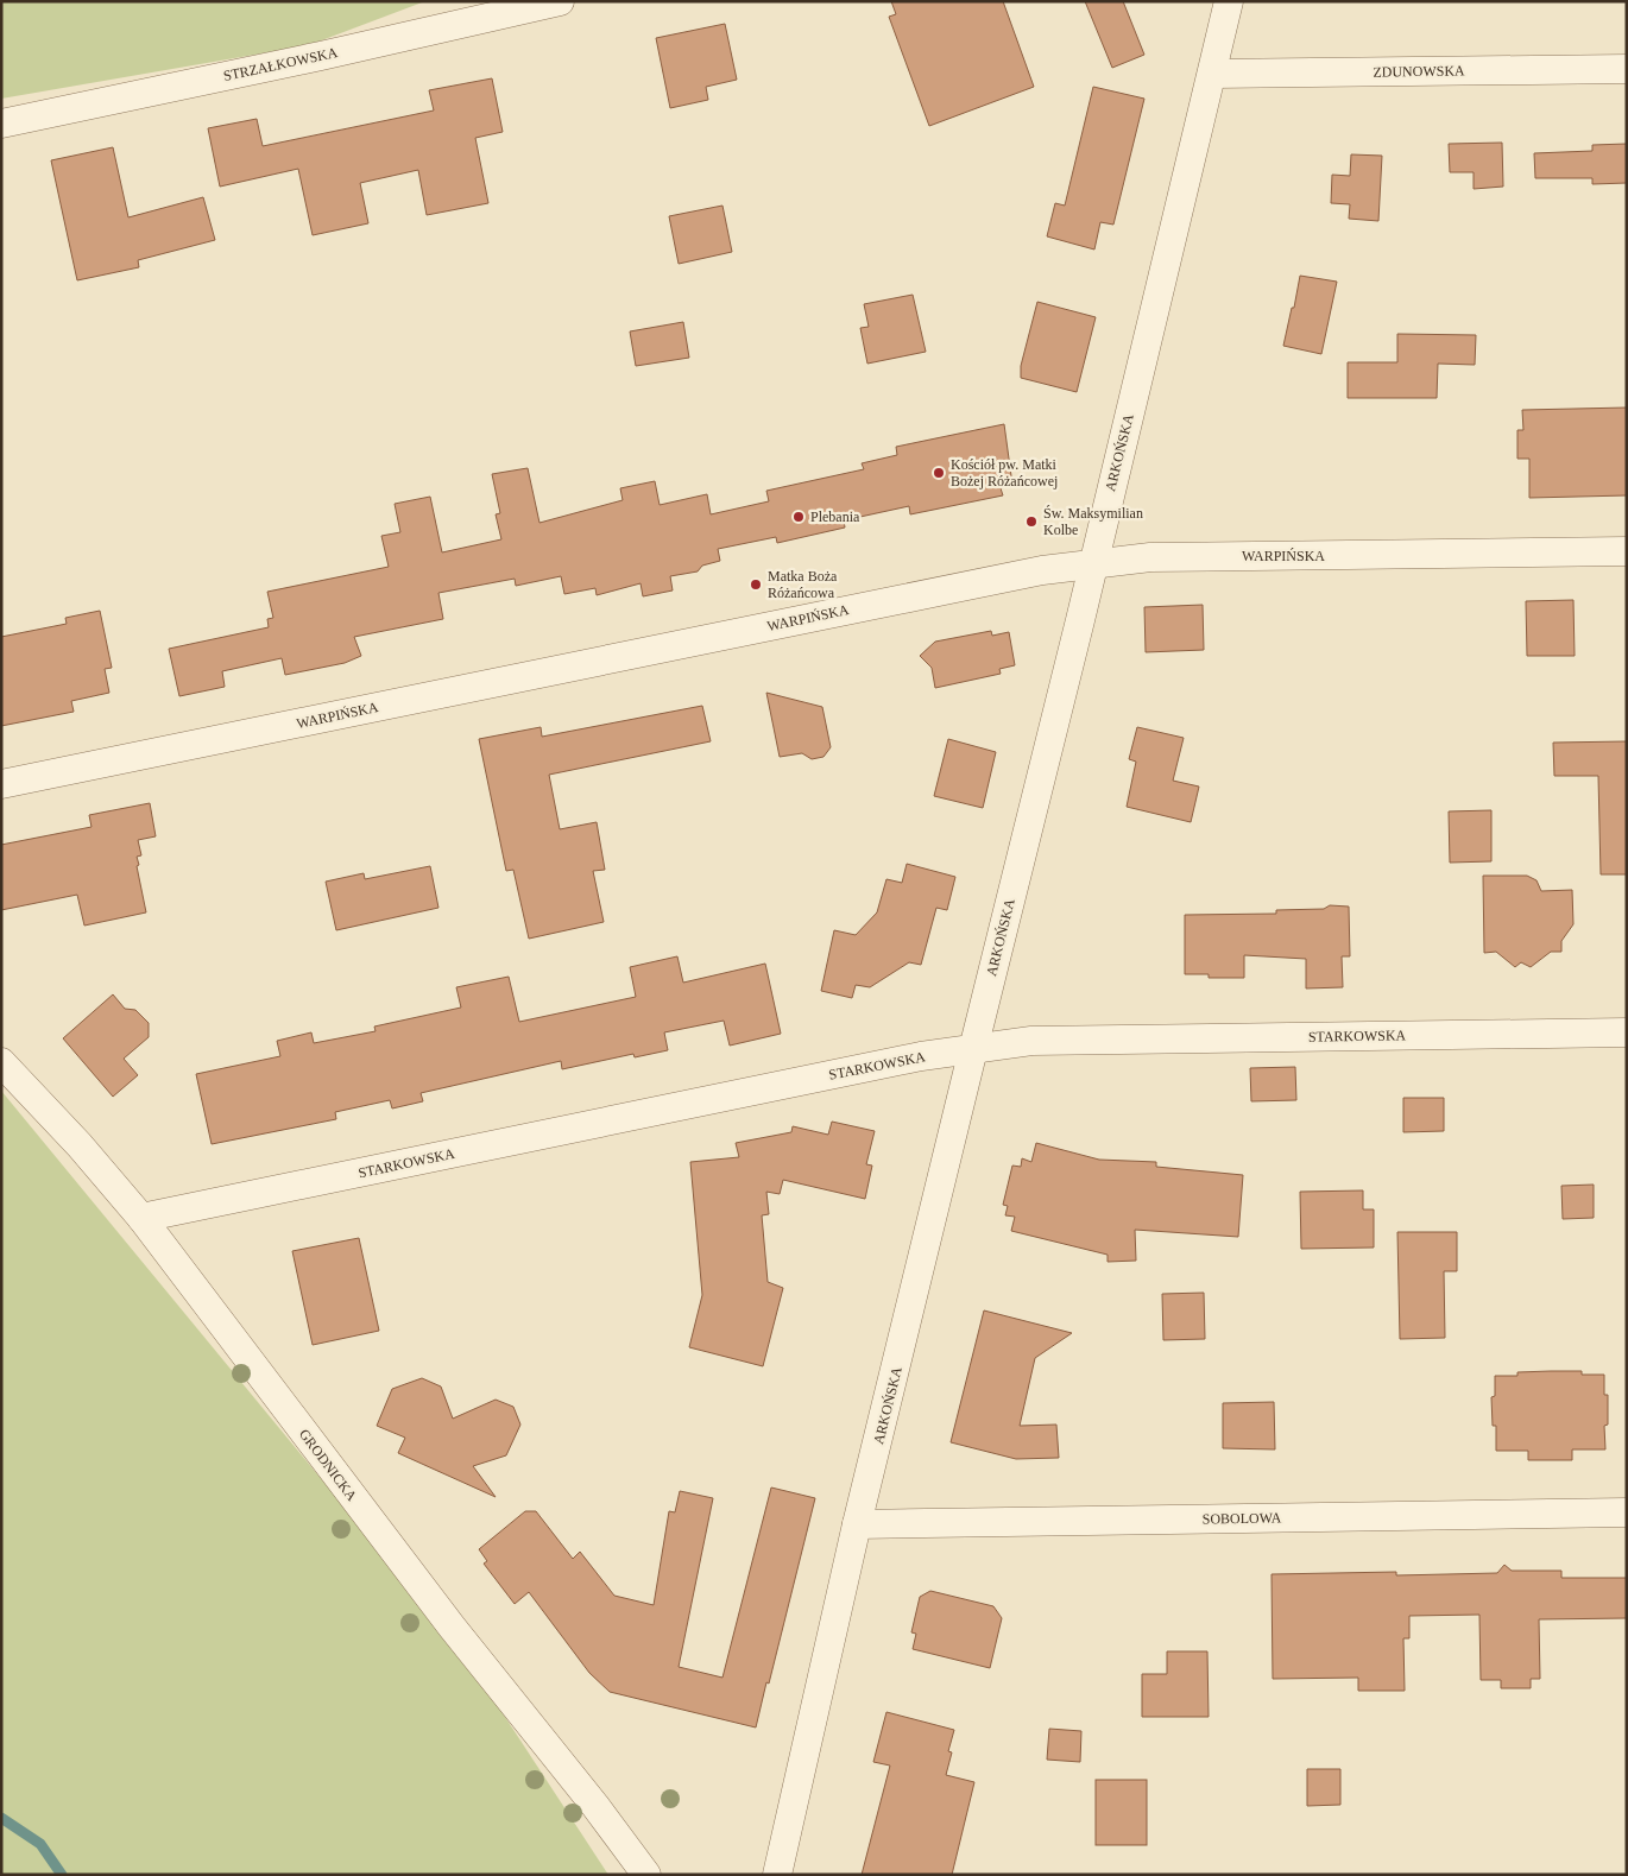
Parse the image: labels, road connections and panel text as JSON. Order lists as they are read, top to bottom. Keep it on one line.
{"streets":{"street":["STRZAŁKOWSKA","ZDUNOWSKA","ARKOŃSKA","WARPIŃSKA","STARKOWSKA","GRODNICKA","SOBOLOWA"]},"crossings":[["ZDUNOWSKA","ARKOŃSKA"],["ARKOŃSKA","WARPIŃSKA"],["ARKOŃSKA","STARKOWSKA"],["ARKOŃSKA","SOBOLOWA"],["STARKOWSKA","GRODNICKA"]],"places":["Kościół pw. Matki Bożej Różańcowej","Plebania","Św. Maksymilian Kolbe","Matka Boża Różańcowa"]}
